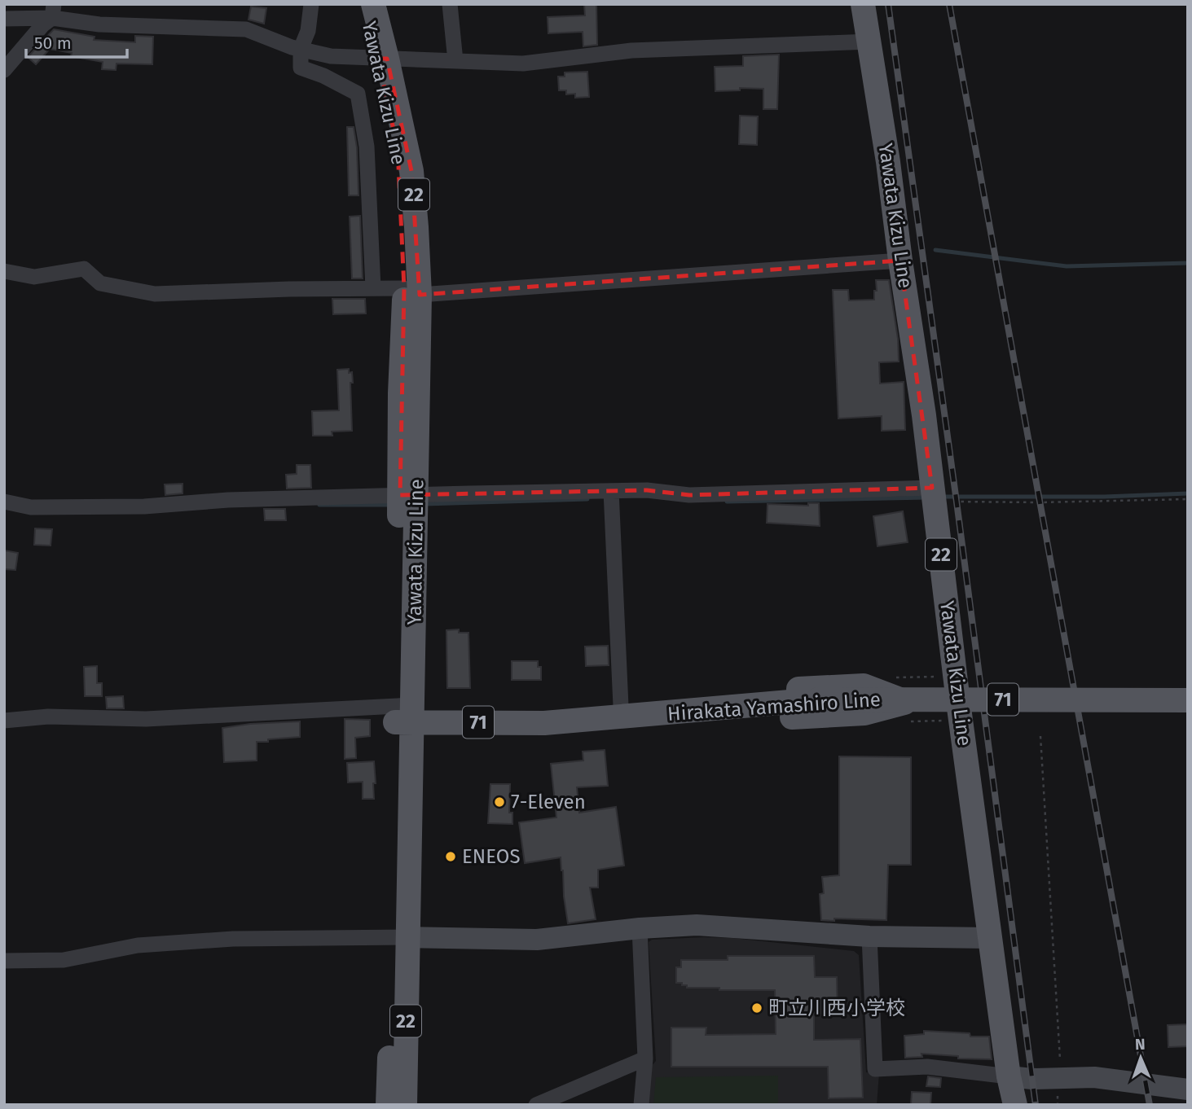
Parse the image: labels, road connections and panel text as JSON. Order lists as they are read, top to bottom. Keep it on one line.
{"streets":{"main road":["Yawata Kizu Line","22","71","Hirakata Yamashiro Line"]},"crossings":[["Yawata Kizu Line","71"],["Yawata Kizu Line","Hirakata Yamashiro Line"],["71","Hirakata Yamashiro Line"]],"places":["7-Eleven","ENEOS","町立川西小学校"],"scale_bar":"50 m","north":"top"}
